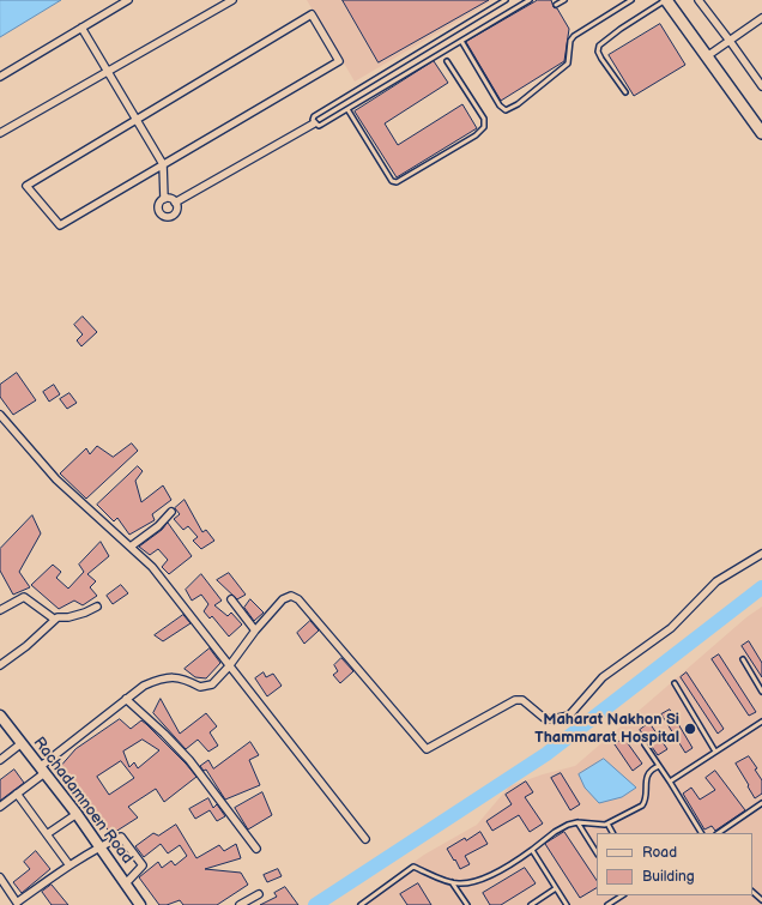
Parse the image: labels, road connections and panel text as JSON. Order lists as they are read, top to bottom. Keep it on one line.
{"streets":{"main road":["Rachadamnoen Road"]},"places":["Maharat Nakhon Si Thammarat Hospital"],"legend":["Road","Building"]}
